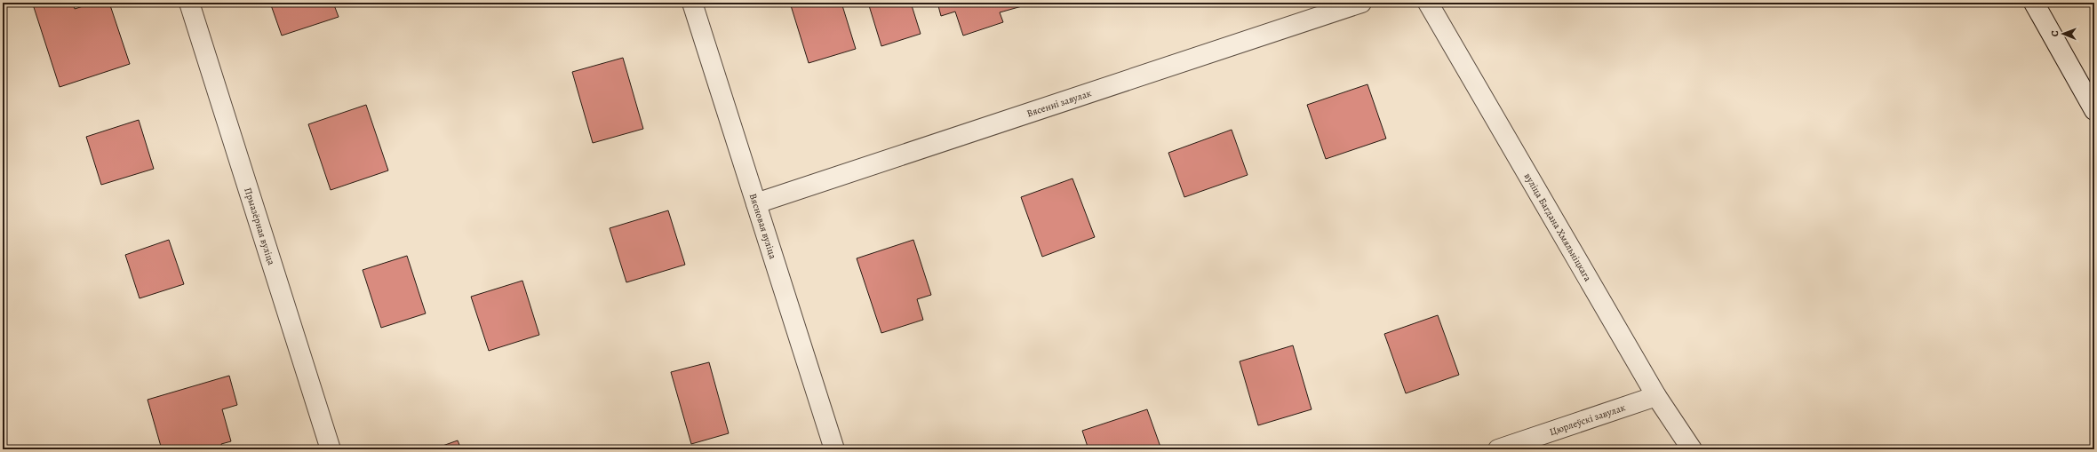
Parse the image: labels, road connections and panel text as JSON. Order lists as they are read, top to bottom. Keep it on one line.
{"streets":{"street":["Вясенні завулак","Прыазёрная вуліца","Вясновая вуліца","вуліца Багдана Хмяльніцкага","Цюрлеўскі завулак"]},"crossings":[["Вясенні завулак","Вясновая вуліца"],["вуліца Багдана Хмяльніцкага","Цюрлеўскі завулак"]],"north":"left"}
